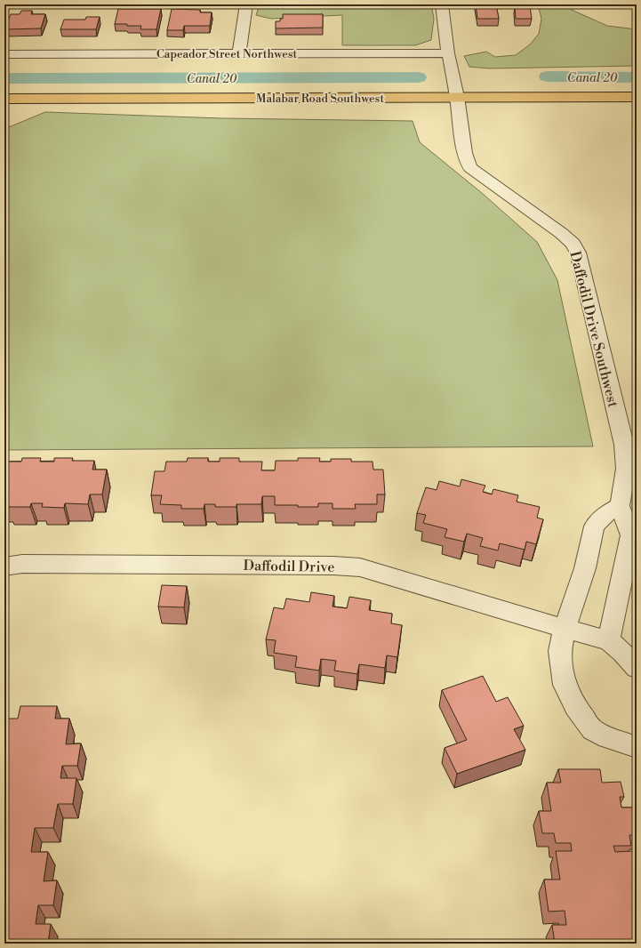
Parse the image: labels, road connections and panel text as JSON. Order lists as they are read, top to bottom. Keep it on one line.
{"streets":{"main road":["Malabar Road Southwest"],"street":["Capeador Street Northwest","Daffodil Drive Southwest","Daffodil Drive"]},"crossings":[["Capeador Street Northwest","Daffodil Drive Southwest"],["Malabar Road Southwest","Daffodil Drive Southwest"]],"water":["Canal 20"]}
